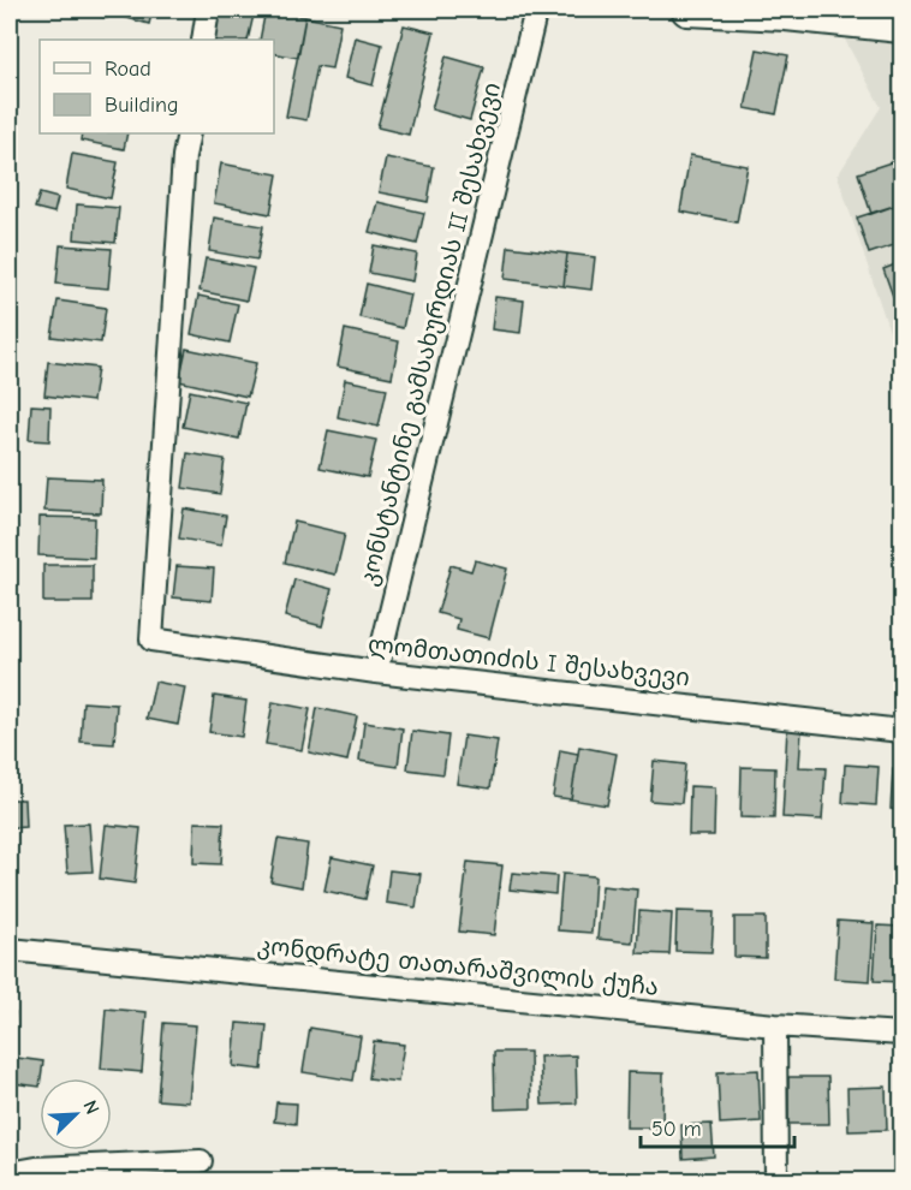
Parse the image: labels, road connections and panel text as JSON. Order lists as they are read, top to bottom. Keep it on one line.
{"streets":{"street":["კონსტანტინე გამსახურდიას II შესახვევი","ლომთათიძის I შესახვევი","კონდრატე თათარაშვილის ქუჩა"]},"crossings":[["კონსტანტინე გამსახურდიას II შესახვევი","ლომთათიძის I შესახვევი"]],"legend":["Road","Building"],"scale_bar":"50 m","north":"top right"}
